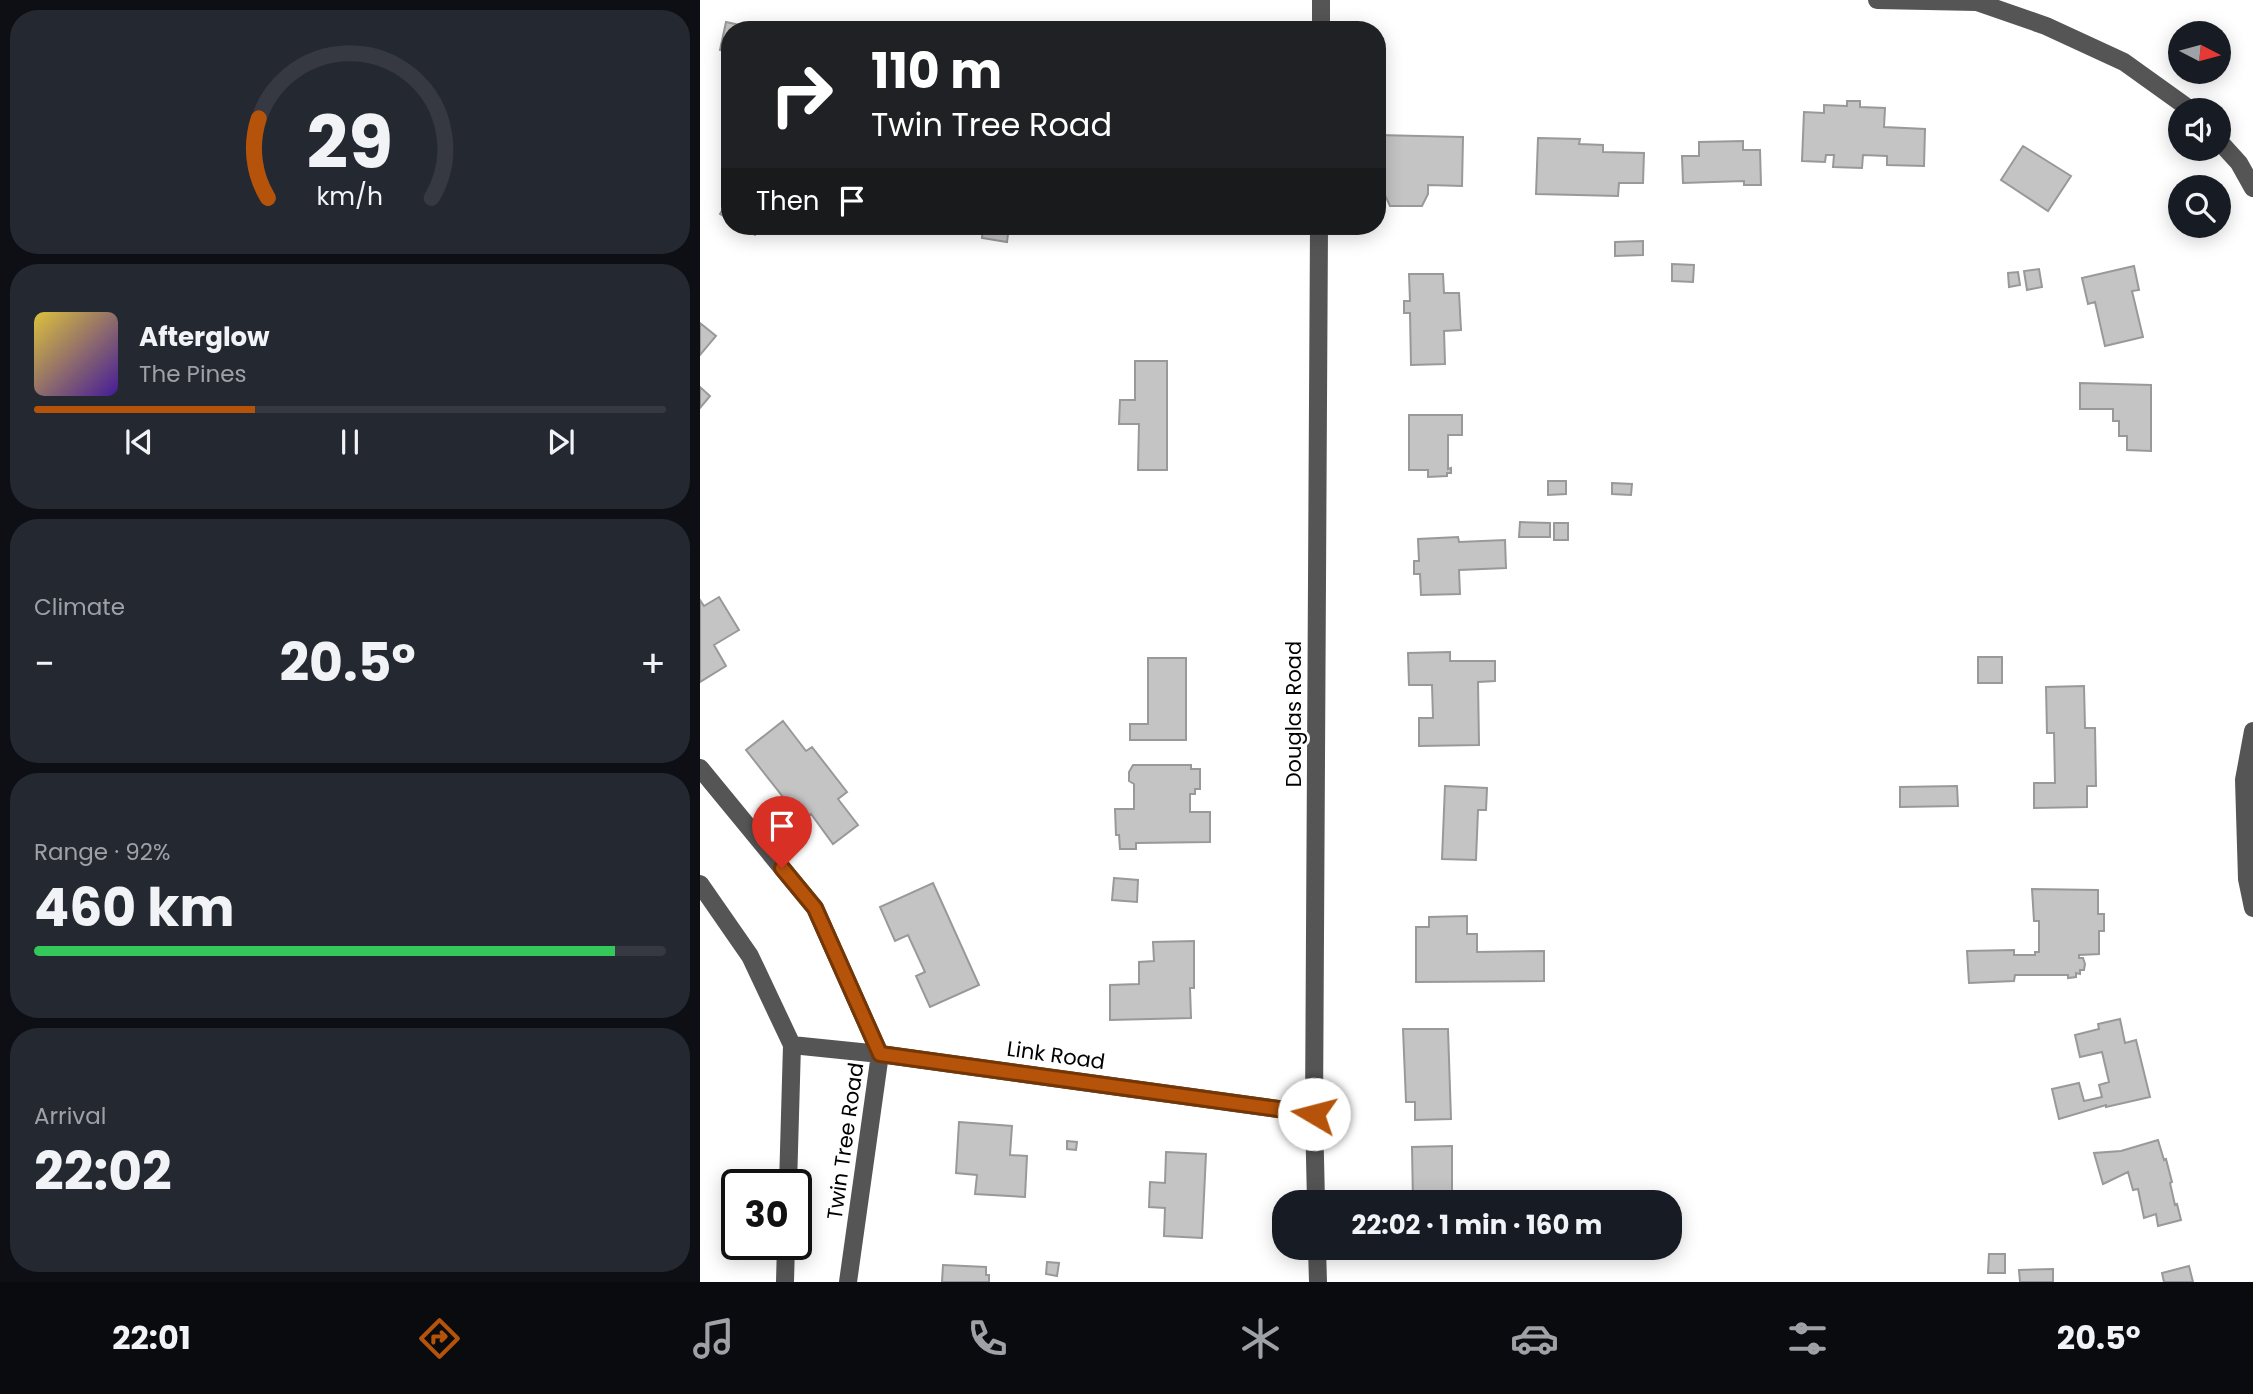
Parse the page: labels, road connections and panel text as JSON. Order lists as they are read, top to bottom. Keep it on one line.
{"streets":{"street":["Douglas Road","Link Road","Twin Tree Road"]},"crossings":[["Douglas Road","Link Road"],["Link Road","Twin Tree Road"]],"north":"right","page":{"turn":["110 m","Twin Tree Road"],"then":"Then","song":["Afterglow","The Pines"],"tile":["Climate",["Range · 92%","460 km"],["Arrival","22:02"]],"heat":["−","20.5°","+"],"limit":"30","trip":"22:02 · 1 min · 160 m","tabs":["22:01","20.5°"],"gauge":["29","km/h"]}}
